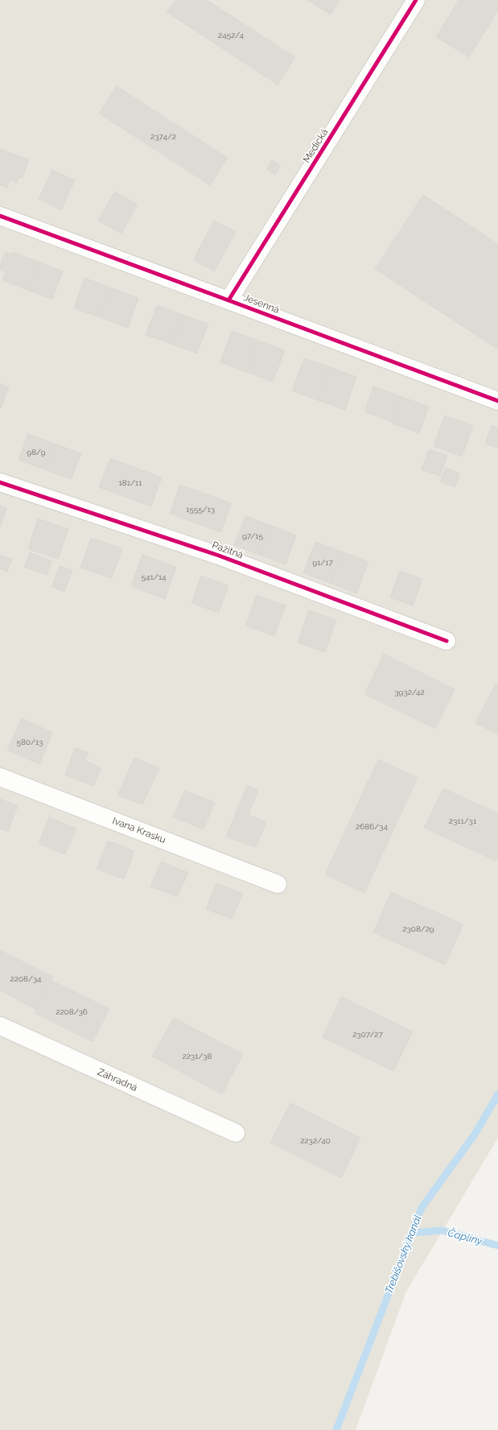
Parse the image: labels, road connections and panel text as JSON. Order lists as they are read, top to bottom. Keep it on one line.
{"streets":{"street":["Medická","Jesenná","Pažitná","Ivana Krasku","Záhradná"]},"crossings":[["Medická","Jesenná"]],"water":["Čapliny","Trebišovský kanál"],"house_numbers":["2452/4","2374/2","98/9","181/11","1555/13","97/15","91/17","541/14","3932/42","580/13","2311/31","2686/34","2308/29","2208/34","2208/36","2307/27","2231/38","2232/40"]}
